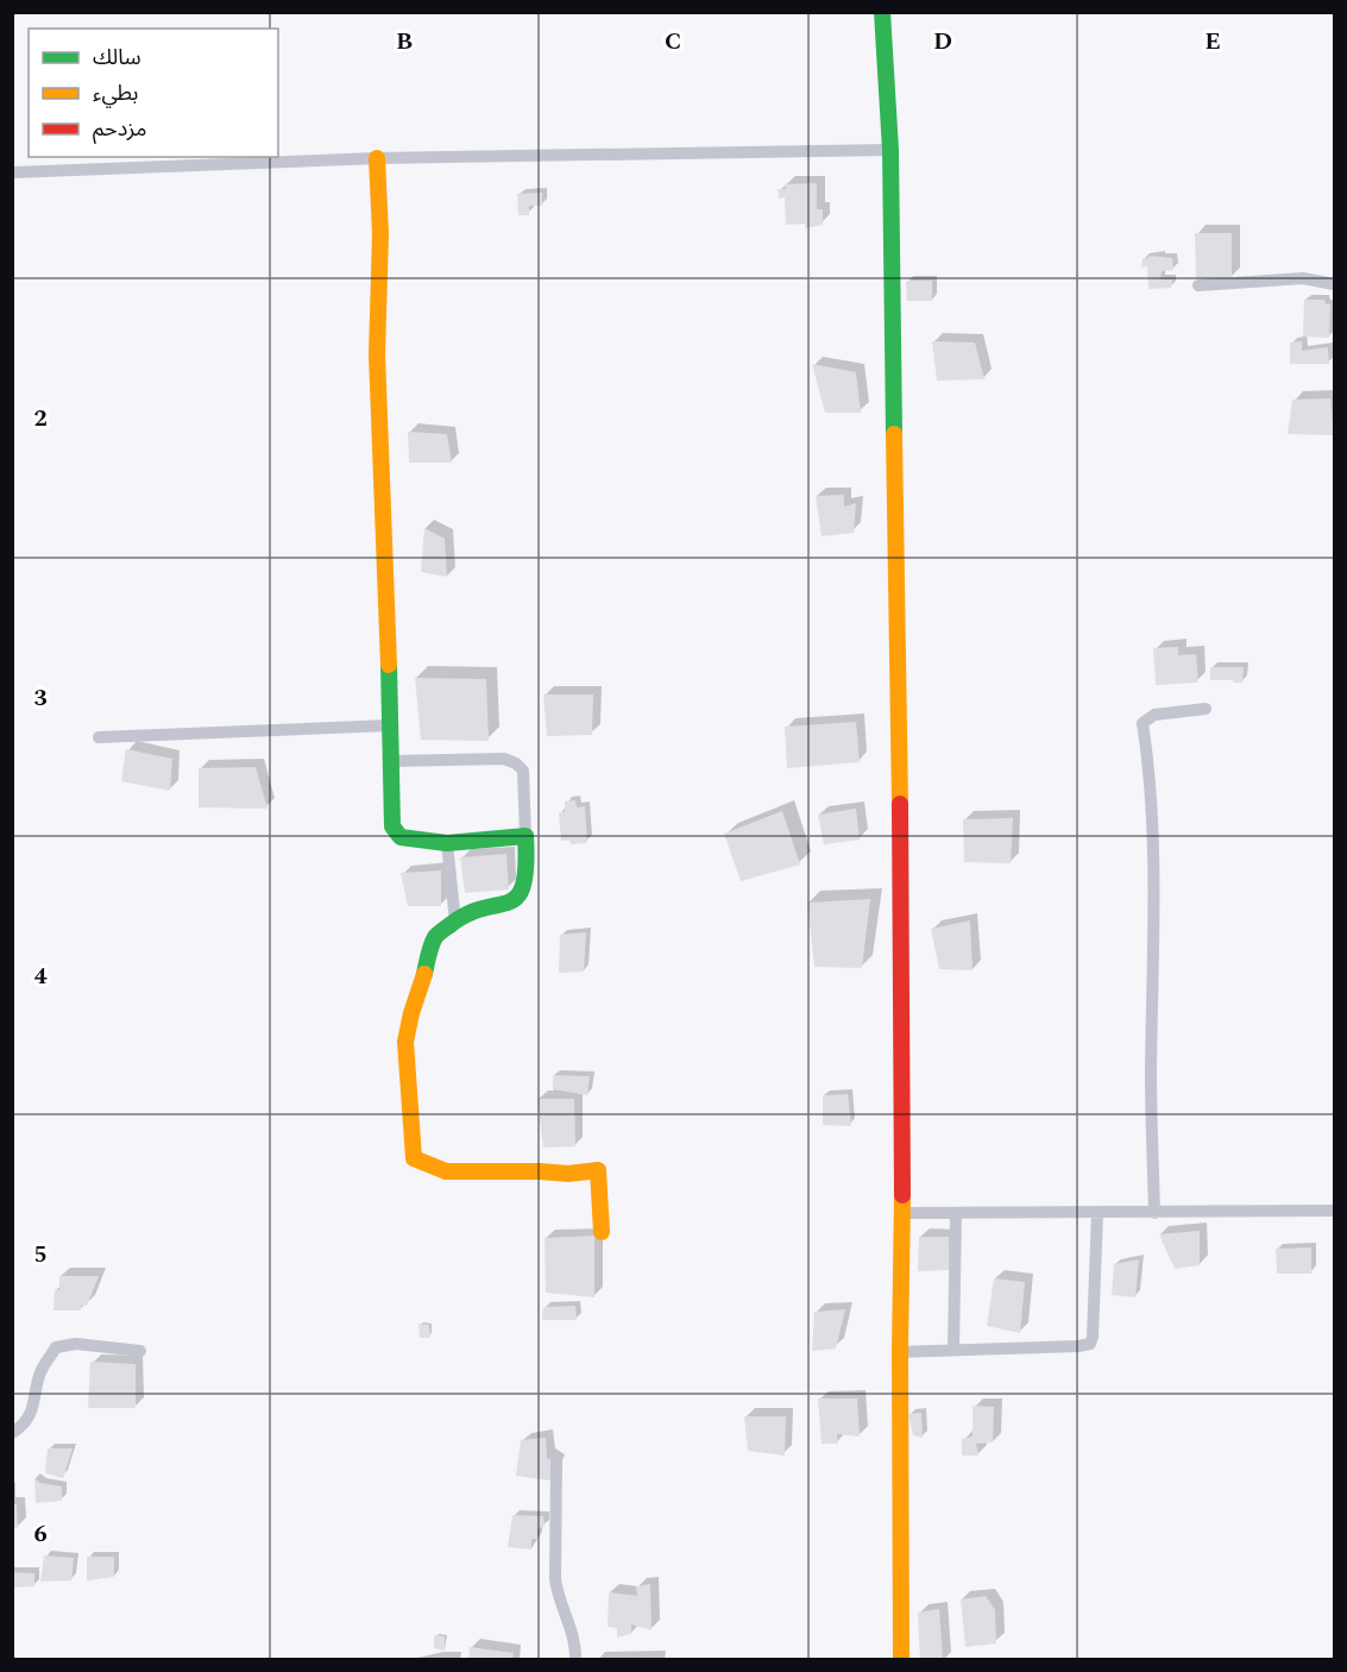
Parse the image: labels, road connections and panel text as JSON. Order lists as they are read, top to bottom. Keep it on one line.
{"legend":["سالك","بطيء","مزدحم"],"grid":{"columns":["B","C","D","E"],"rows":["2","3","4","5","6"]}}
